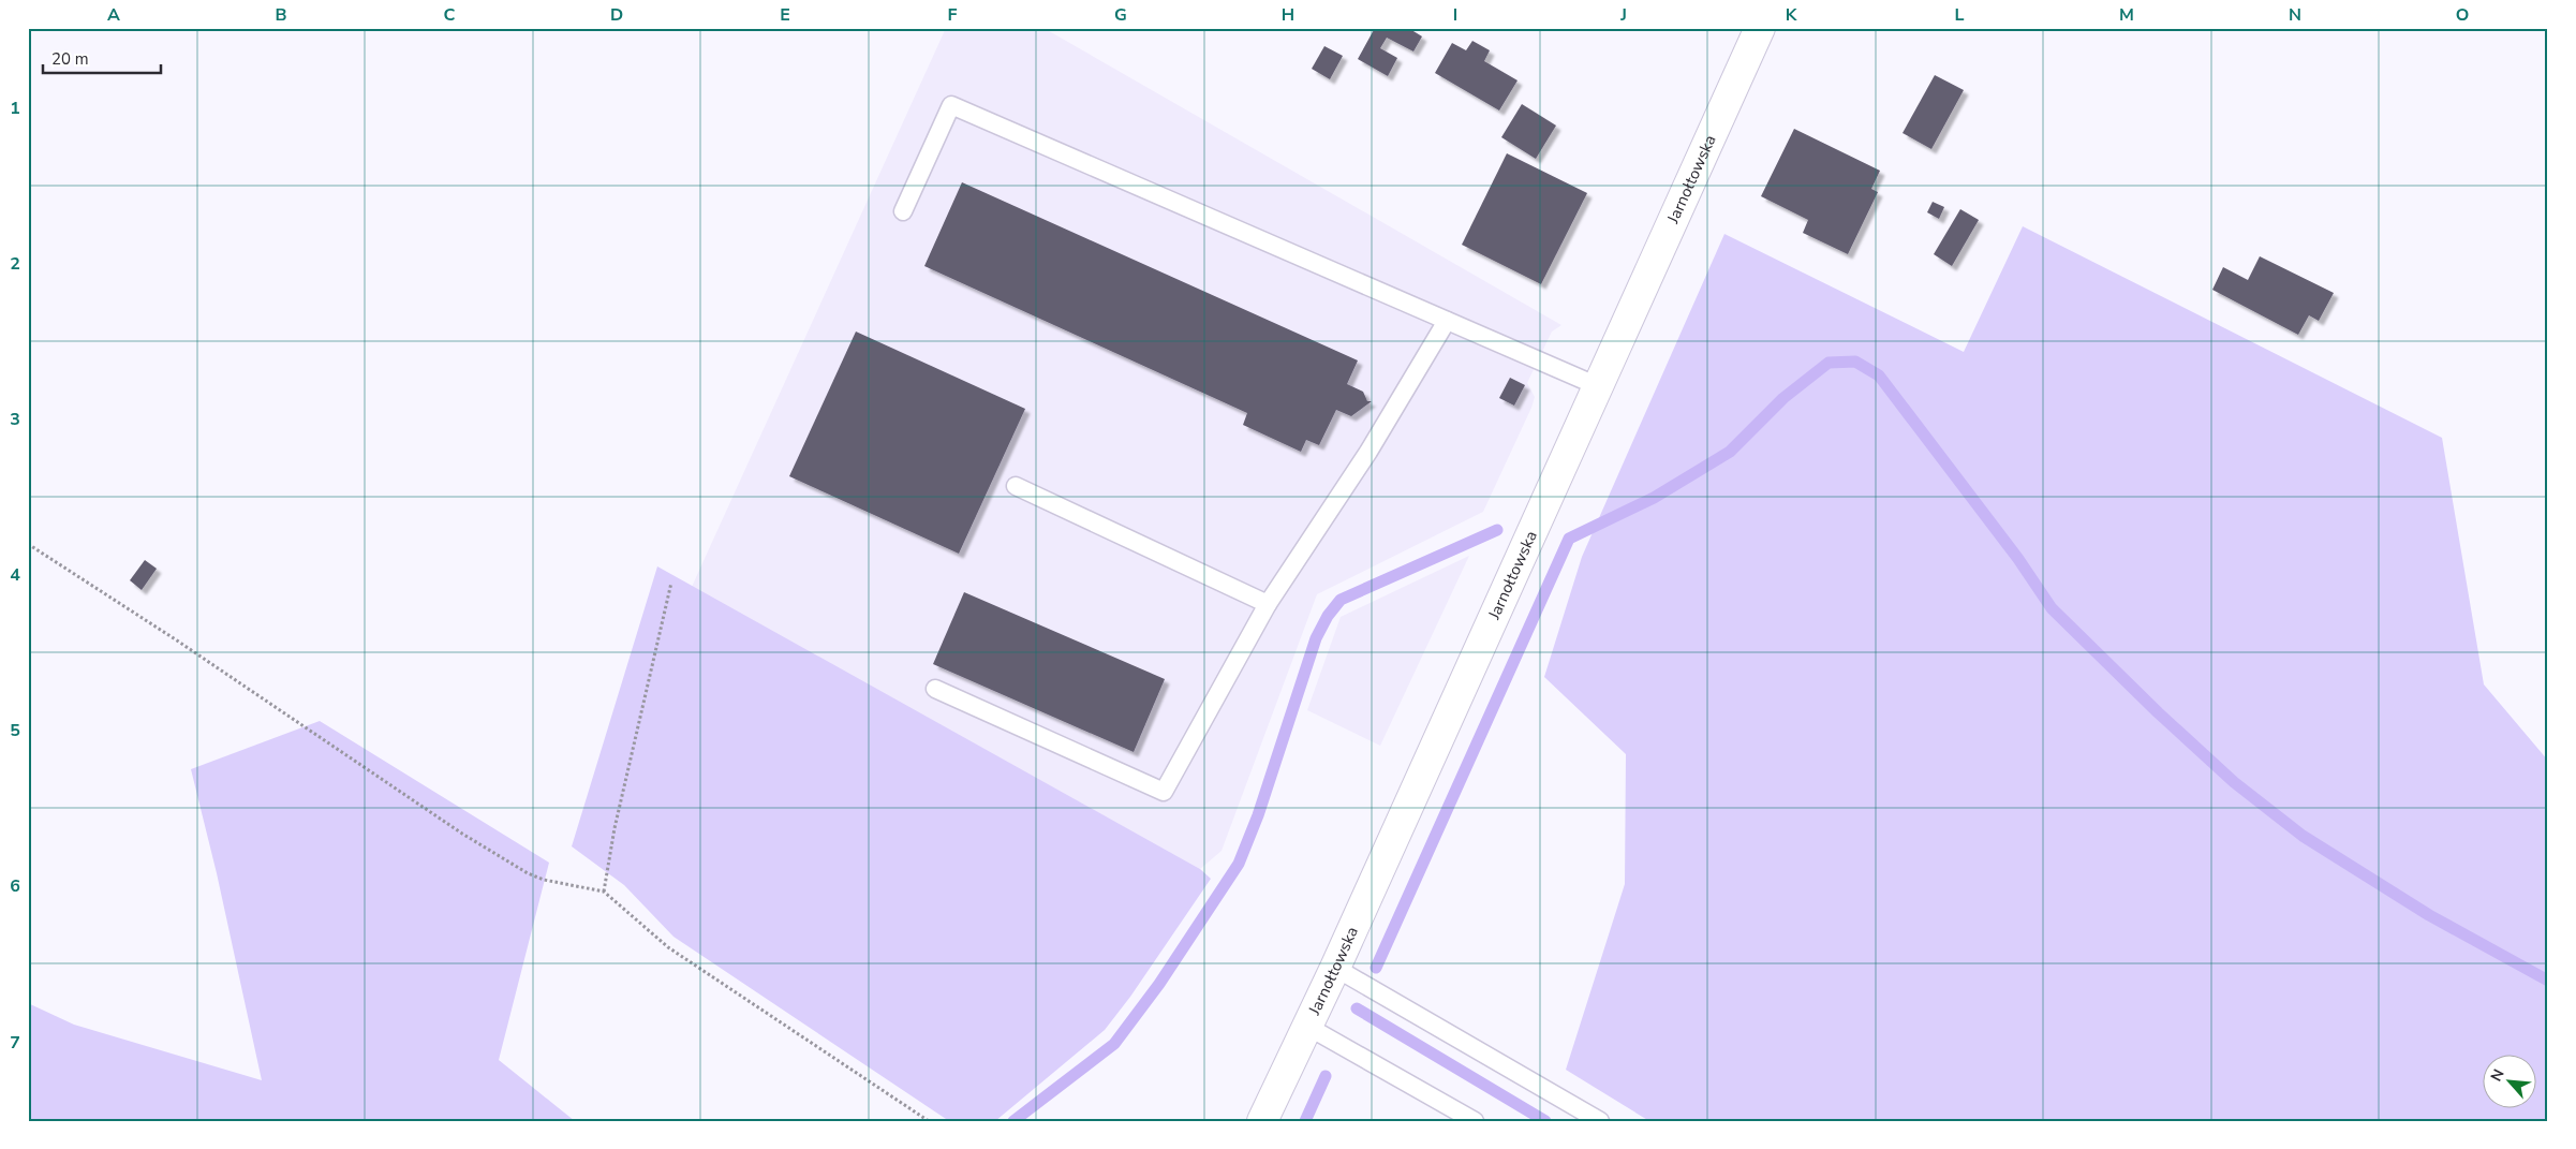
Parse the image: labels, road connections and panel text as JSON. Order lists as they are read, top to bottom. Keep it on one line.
{"streets":{"street":["Jarnołtowska"]},"scale_bar":"20 m","north":"top left","grid":{"columns":["A","B","C","D","E","F","G","H","I","J","K","L","M","N","O"],"rows":["1","2","3","4","5","6","7"]}}
